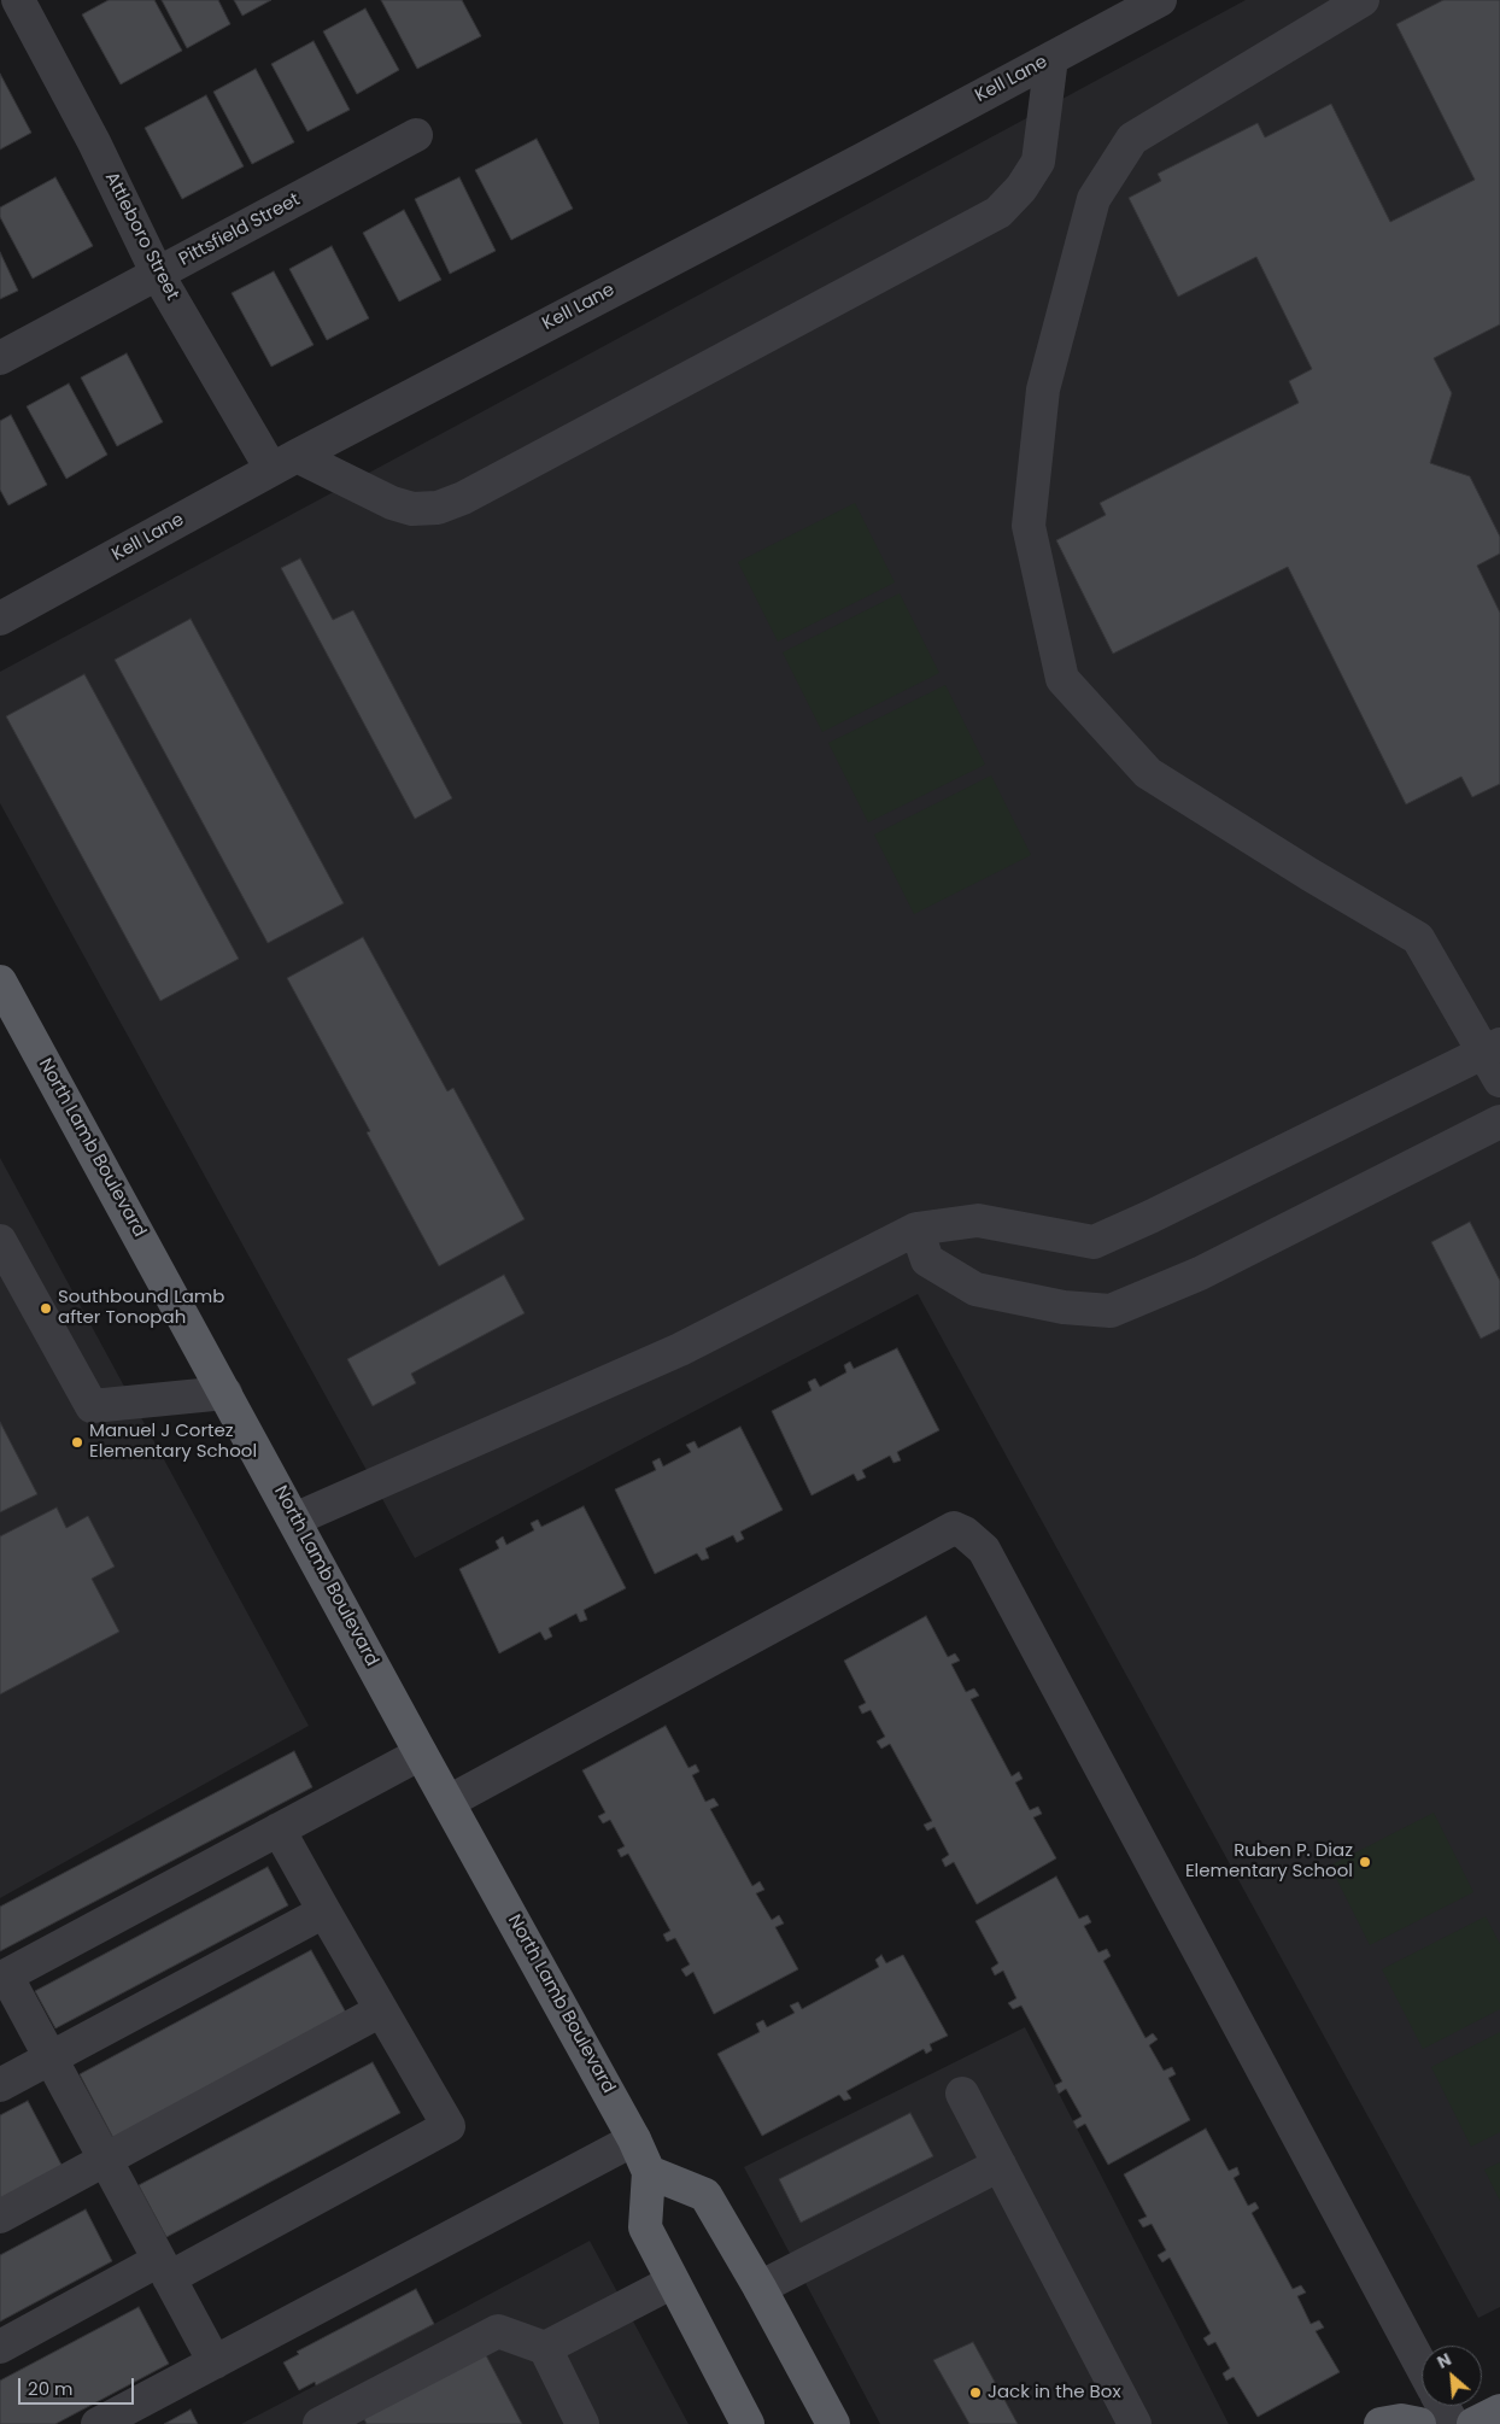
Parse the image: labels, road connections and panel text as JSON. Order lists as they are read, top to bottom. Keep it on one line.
{"streets":{"main road":["North Lamb Boulevard"],"street":["Kell Lane","Pittsfield Street","Attleboro Street"]},"crossings":[["Kell Lane","Attleboro Street"],["Pittsfield Street","Attleboro Street"]],"places":["Southbound Lamb after Tonopah","Manuel J Cortez Elementary School","Ruben P. Diaz Elementary School","Jack in the Box"],"scale_bar":"20 m","north":"top left"}
